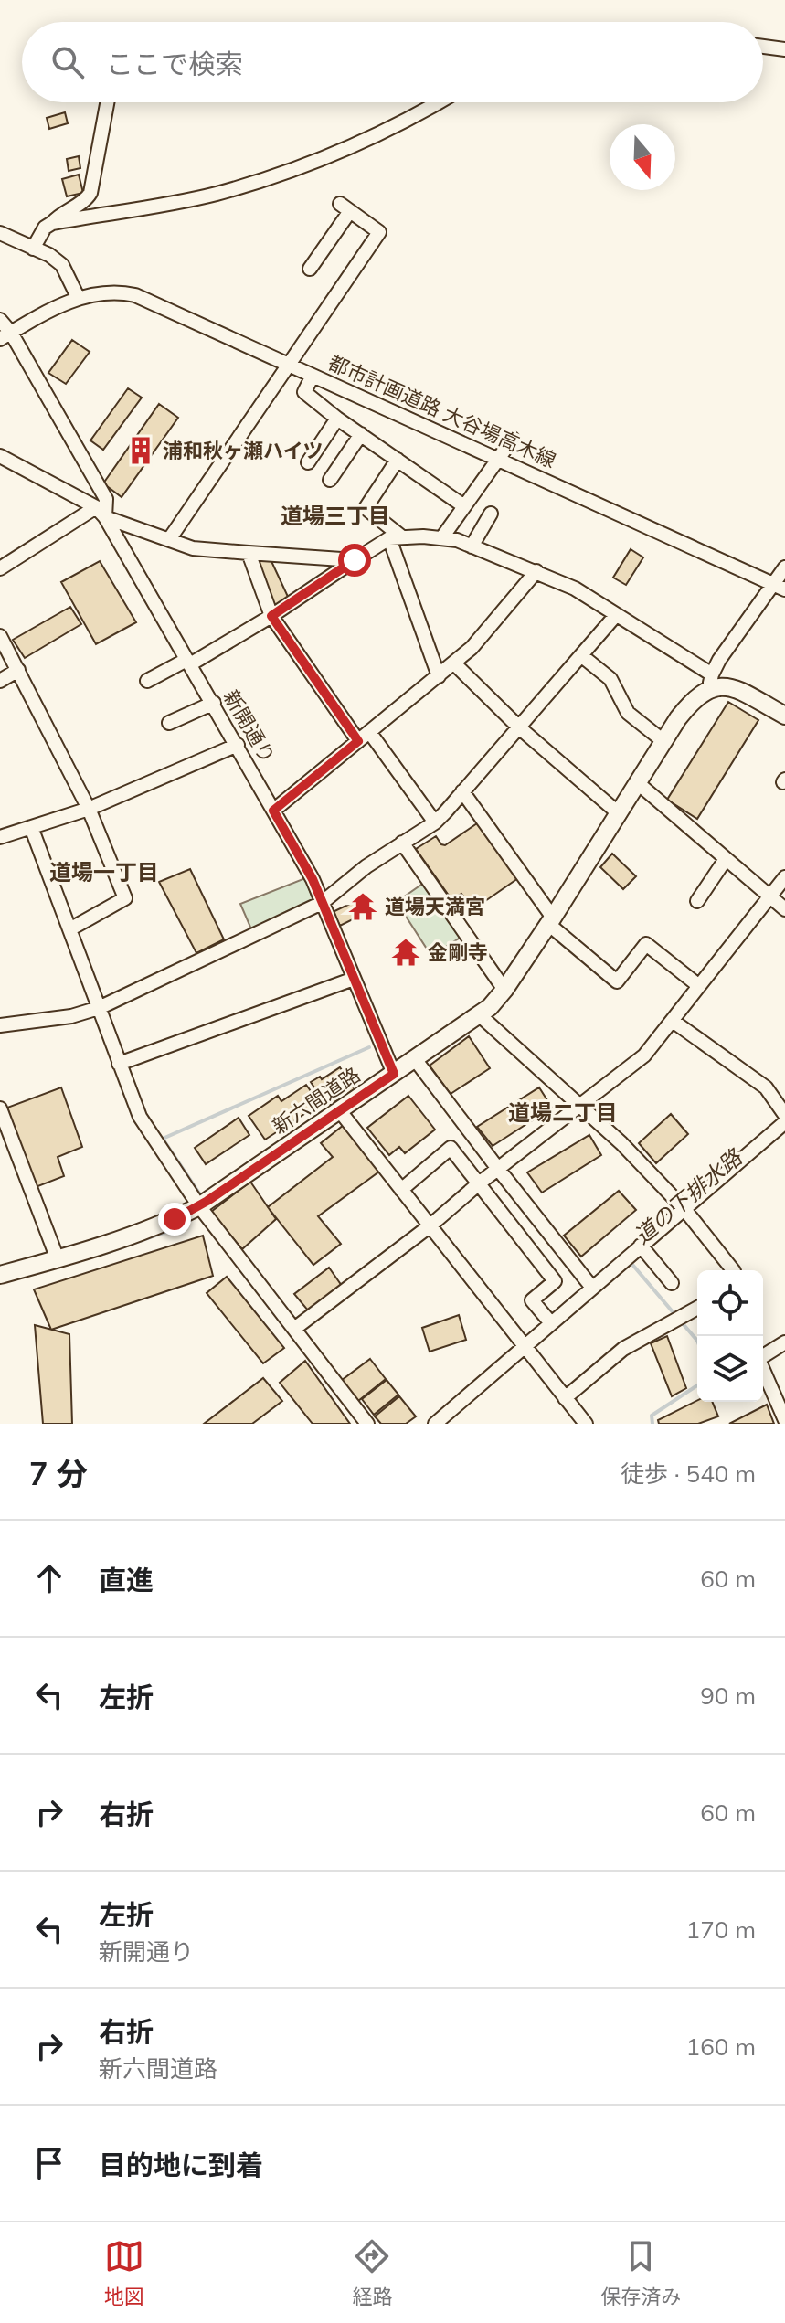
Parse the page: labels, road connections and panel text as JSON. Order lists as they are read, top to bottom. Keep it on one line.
{"streets":{"main road":["新六間道路"],"street":["都市計画道路 大谷場高木線","新開通り"]},"crossings":[["新開通り","新六間道路"]],"districts":["道場三丁目","道場一丁目","道場二丁目"],"water":["道の下排水路"],"places":{"building":["浦和秋ヶ瀬ハイツ"],"temple":["道場天満宮","金剛寺"]},"north":"bottom","page":{"search":"ここで検索","heading":["7 分","徒歩 · 540 m"],"list":[["直進","60 m"],["左折","90 m"],["右折","60 m"],["左折","新開通り","170 m"],["右折","新六間道路","160 m"],"目的地に到着"],"nav":["地図","経路","保存済み"]}}
